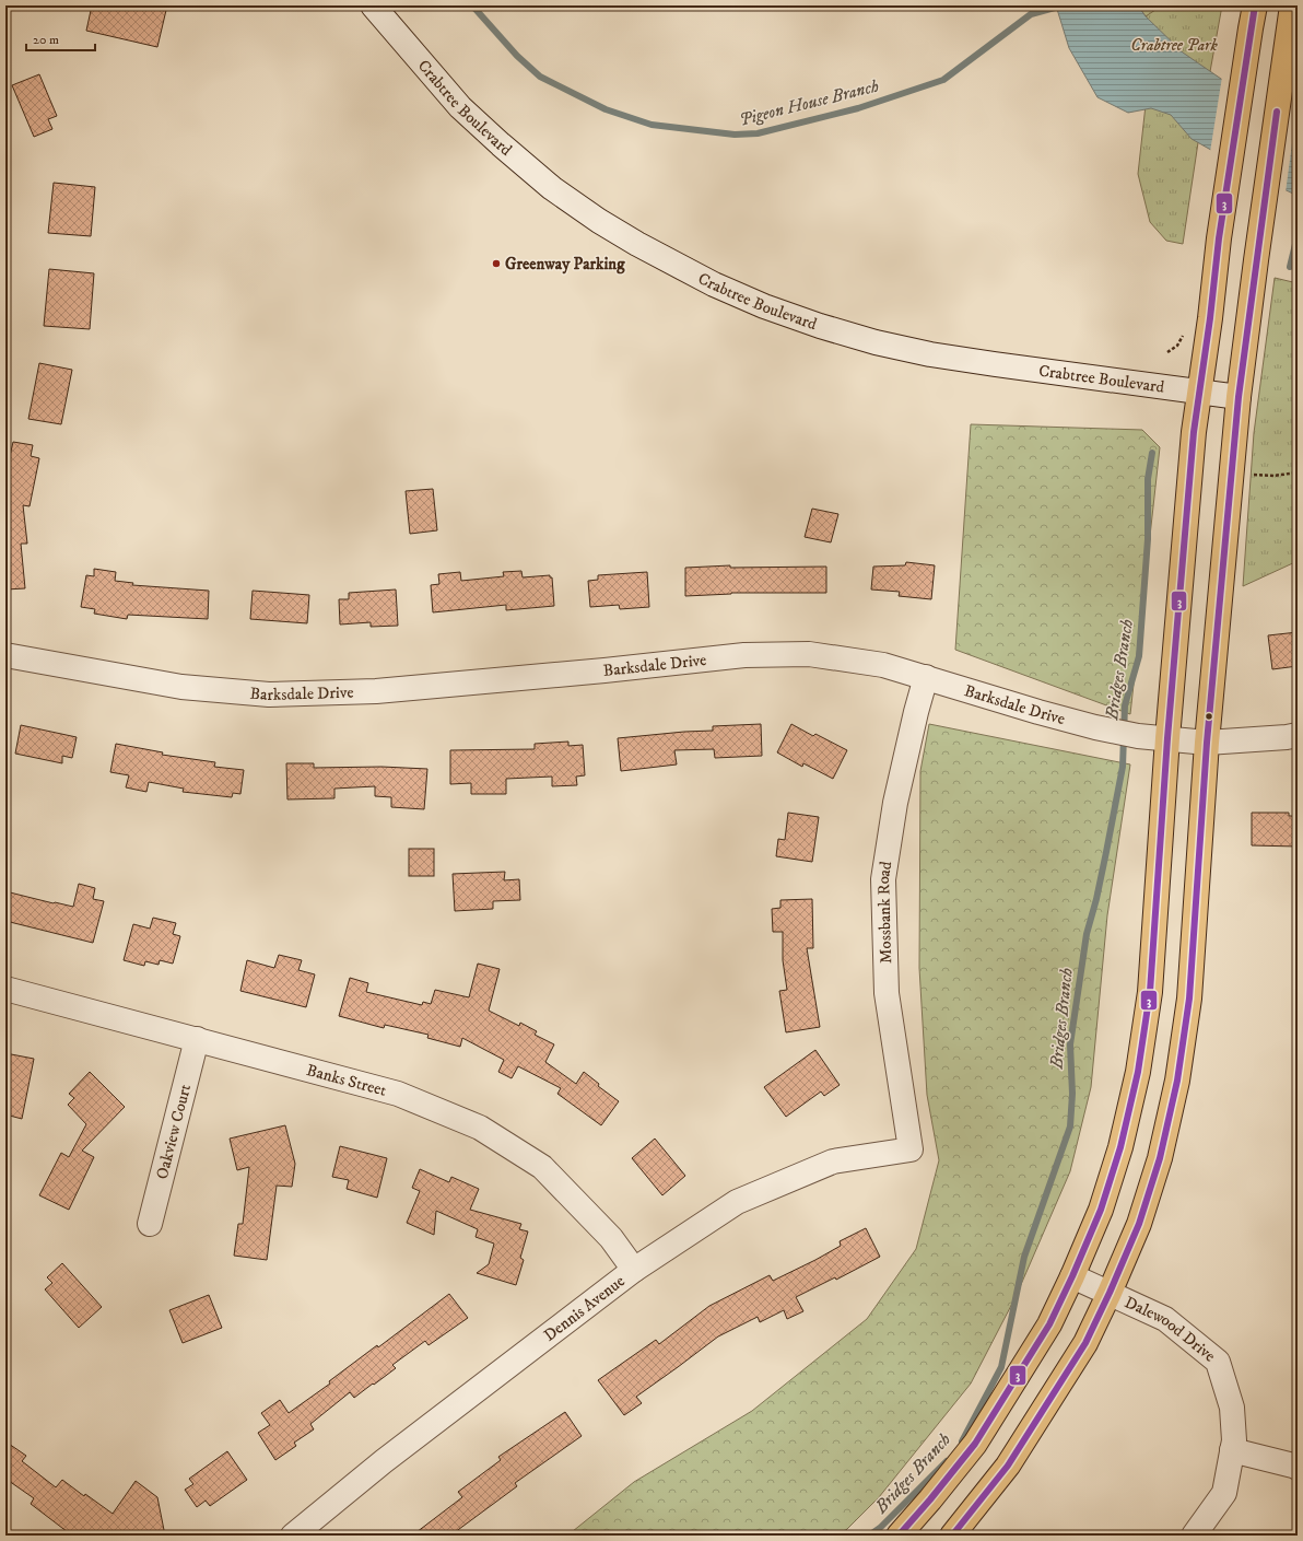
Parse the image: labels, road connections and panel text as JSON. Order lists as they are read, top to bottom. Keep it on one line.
{"streets":{"street":["Crabtree Boulevard","Barksdale Drive","Mossbank Road","Banks Street","Oakview Court","Dennis Avenue","Dalewood Drive"]},"crossings":[["Barksdale Drive","Mossbank Road"],["Mossbank Road","Dennis Avenue"],["Banks Street","Oakview Court"],["Banks Street","Dennis Avenue"]],"water":["Pigeon House Branch","Bridges Branch"],"parks":["Crabtree Park"],"places":["Greenway Parking"],"lines":["transit line 3"],"scale_bar":"20 m"}
